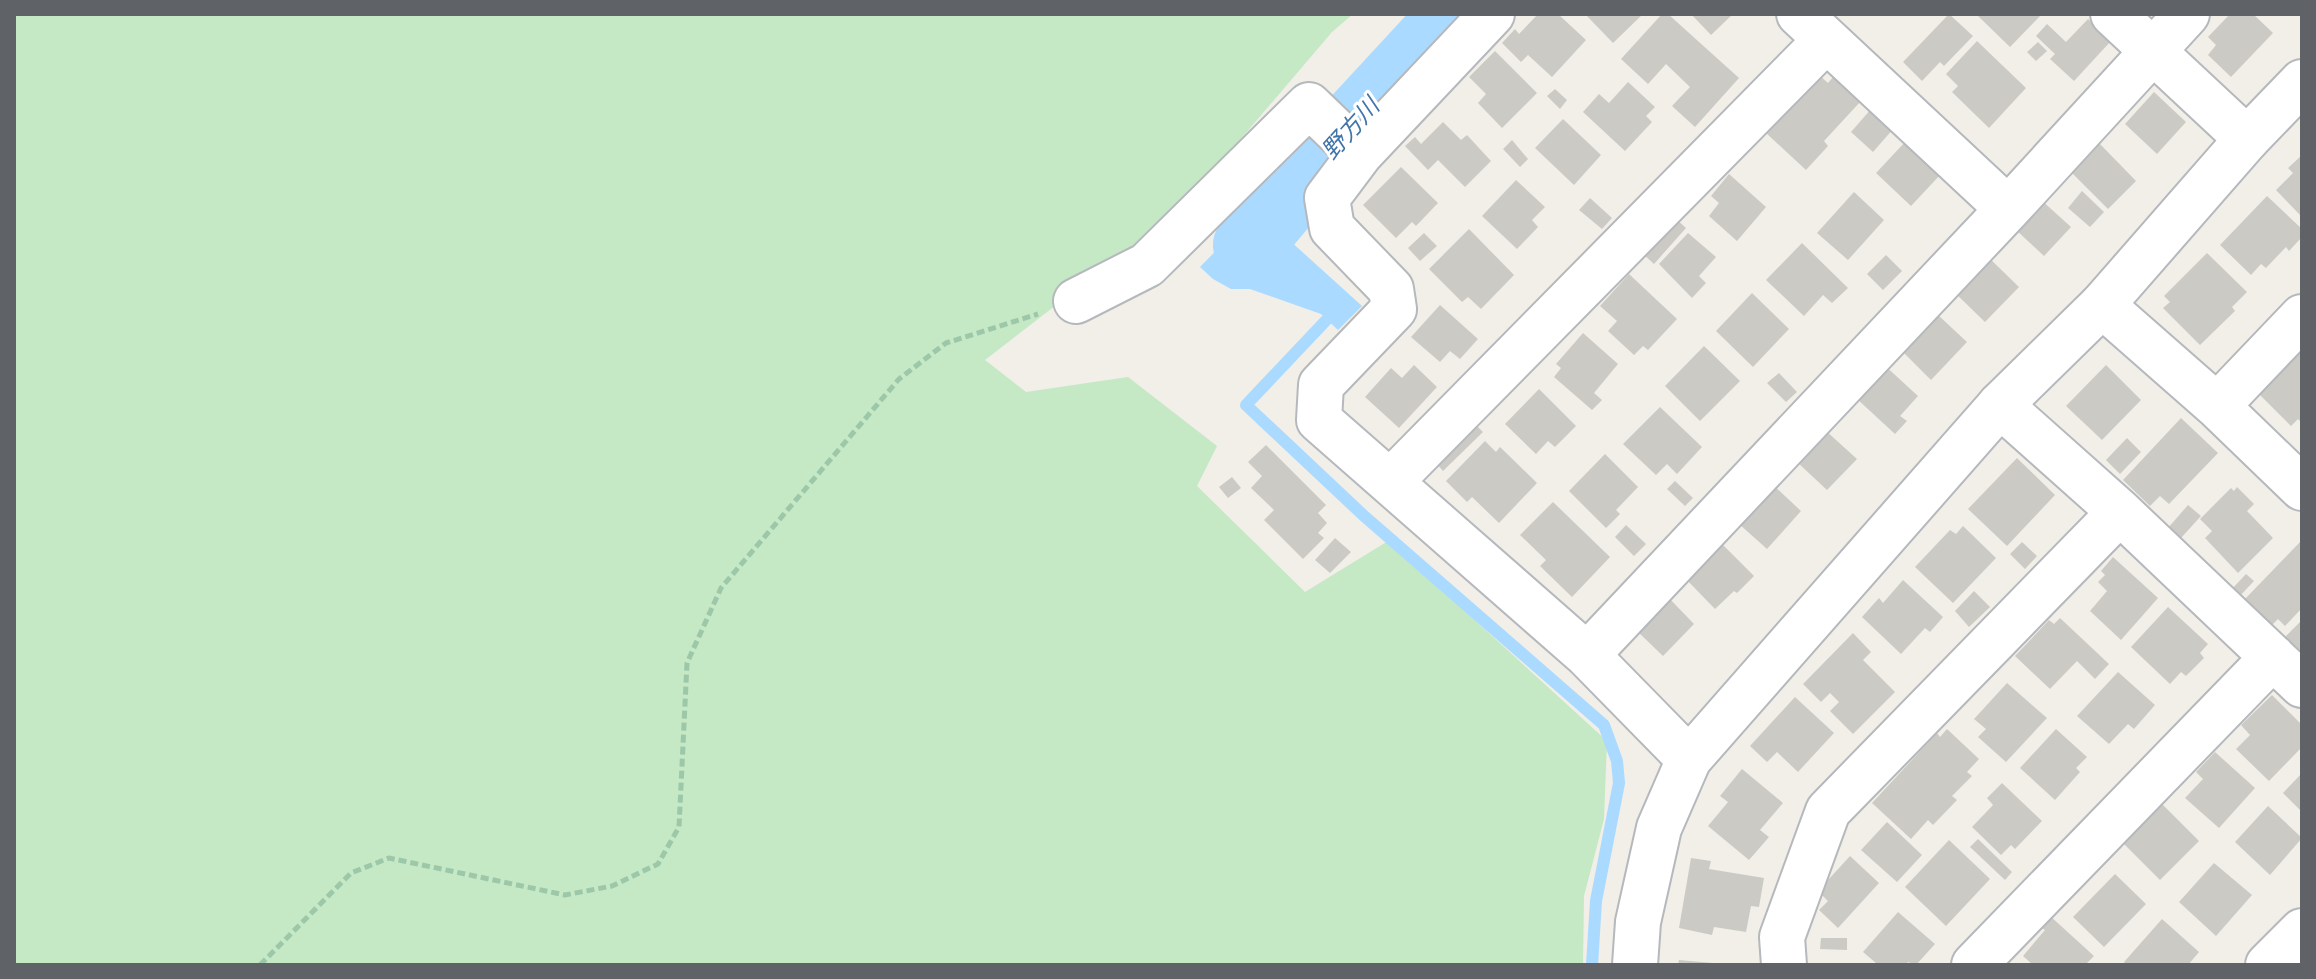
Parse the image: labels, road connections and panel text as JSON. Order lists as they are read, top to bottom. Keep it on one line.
{"water":["野方川"]}
